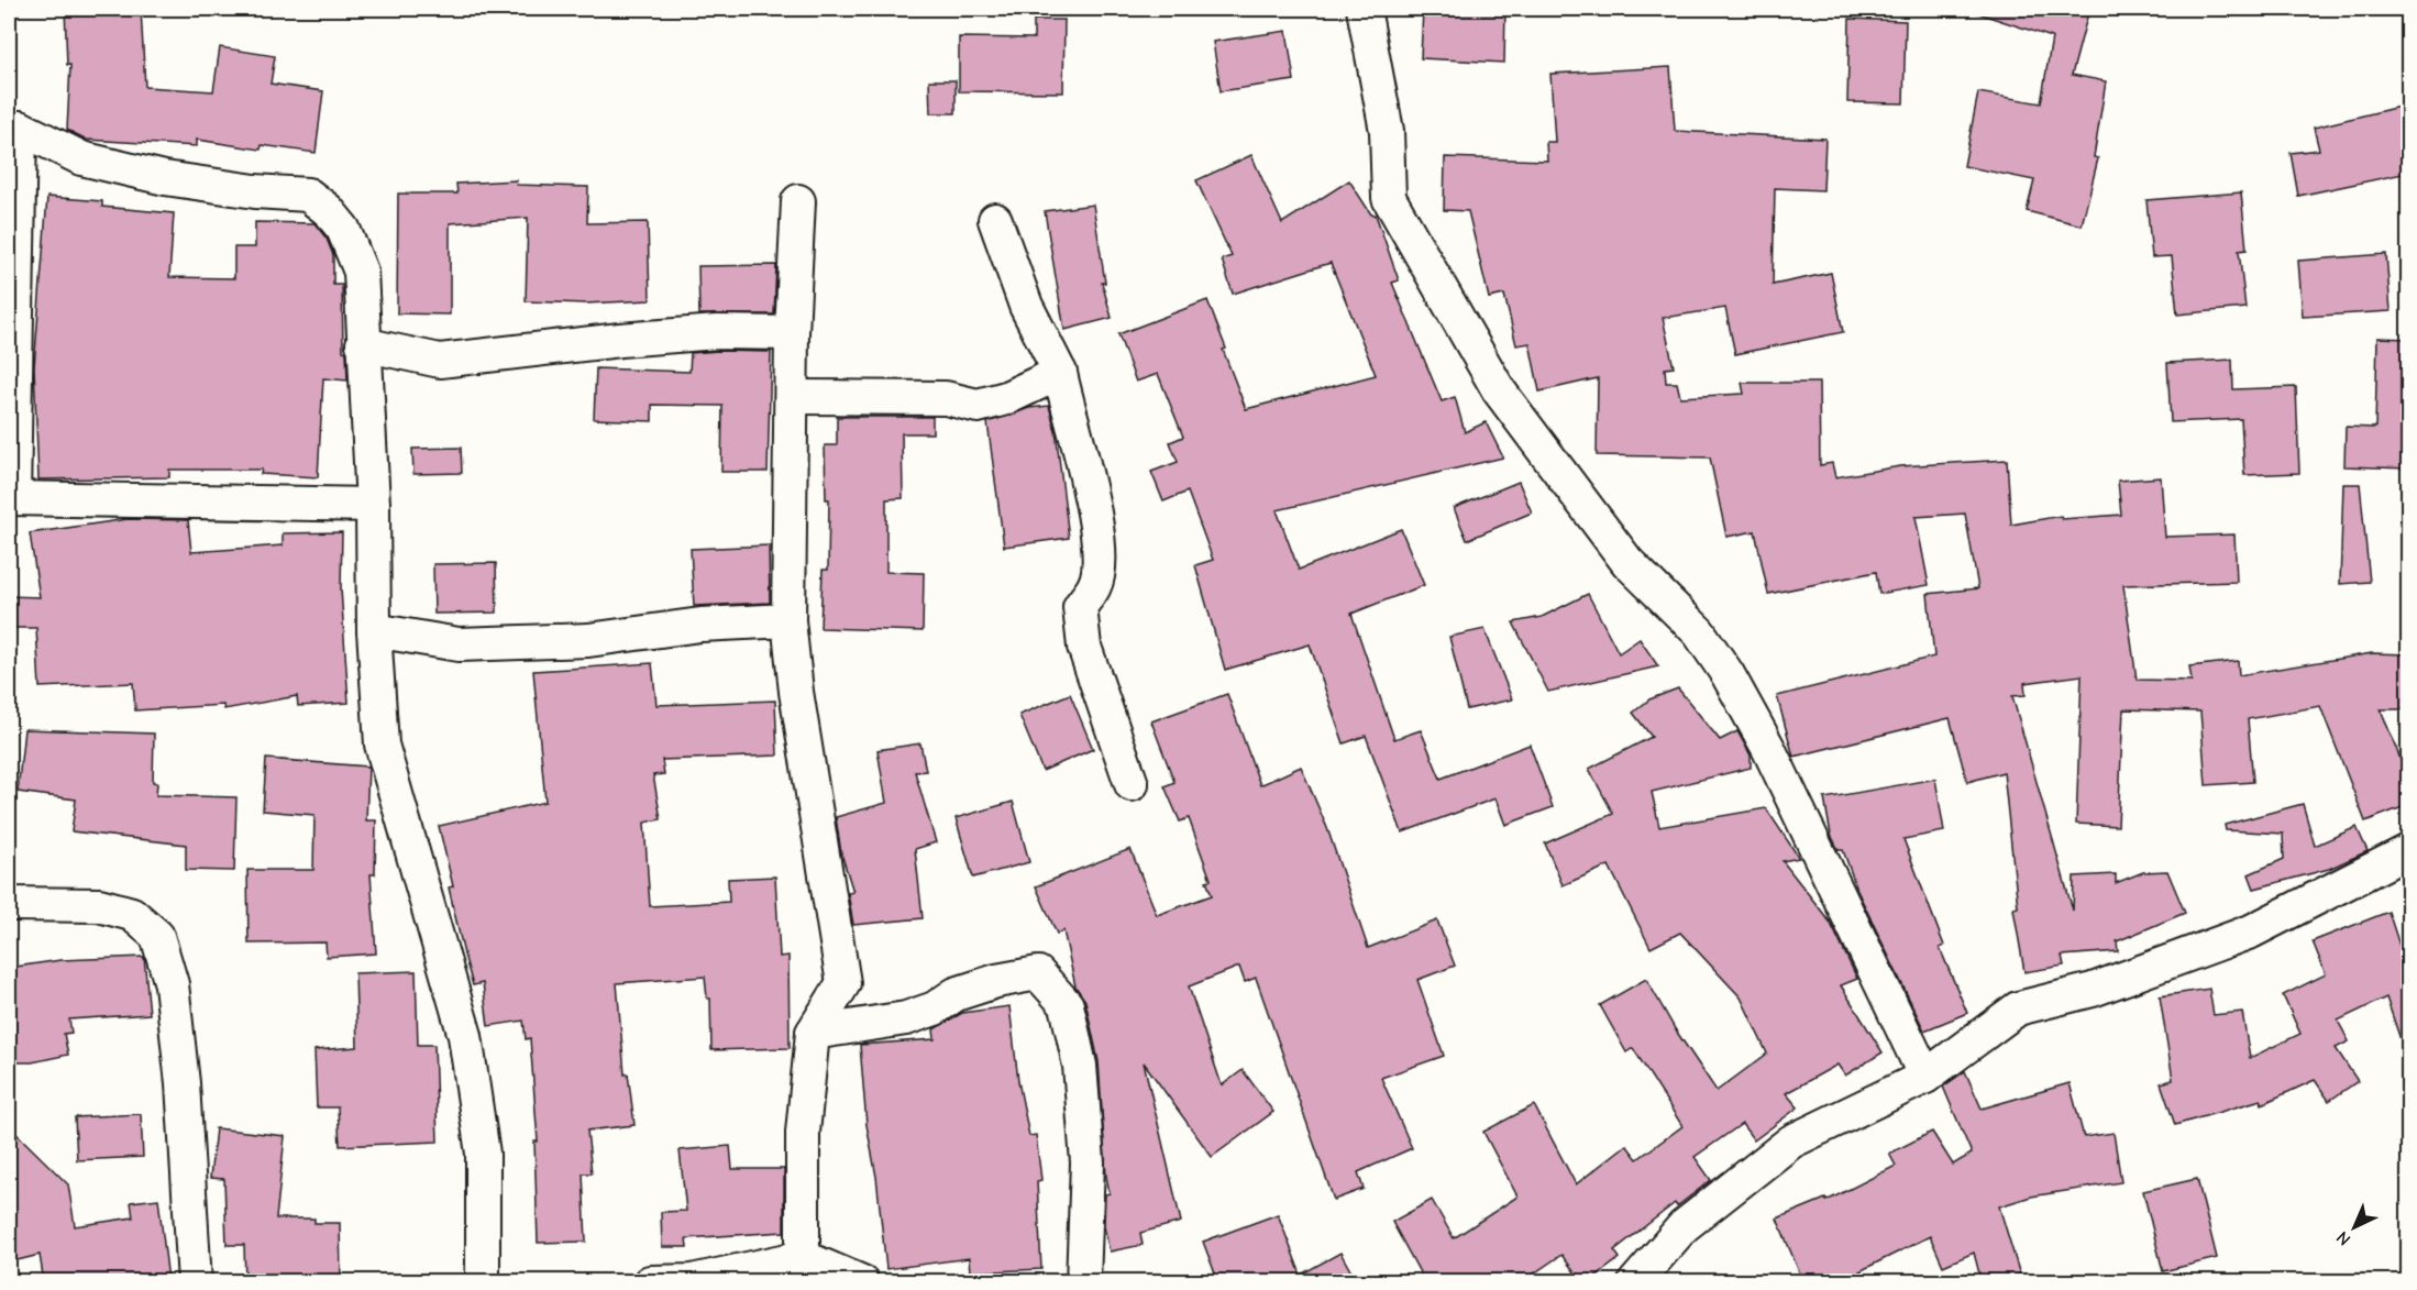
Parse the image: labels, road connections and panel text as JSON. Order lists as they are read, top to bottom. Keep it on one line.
{"north":"bottom left"}
